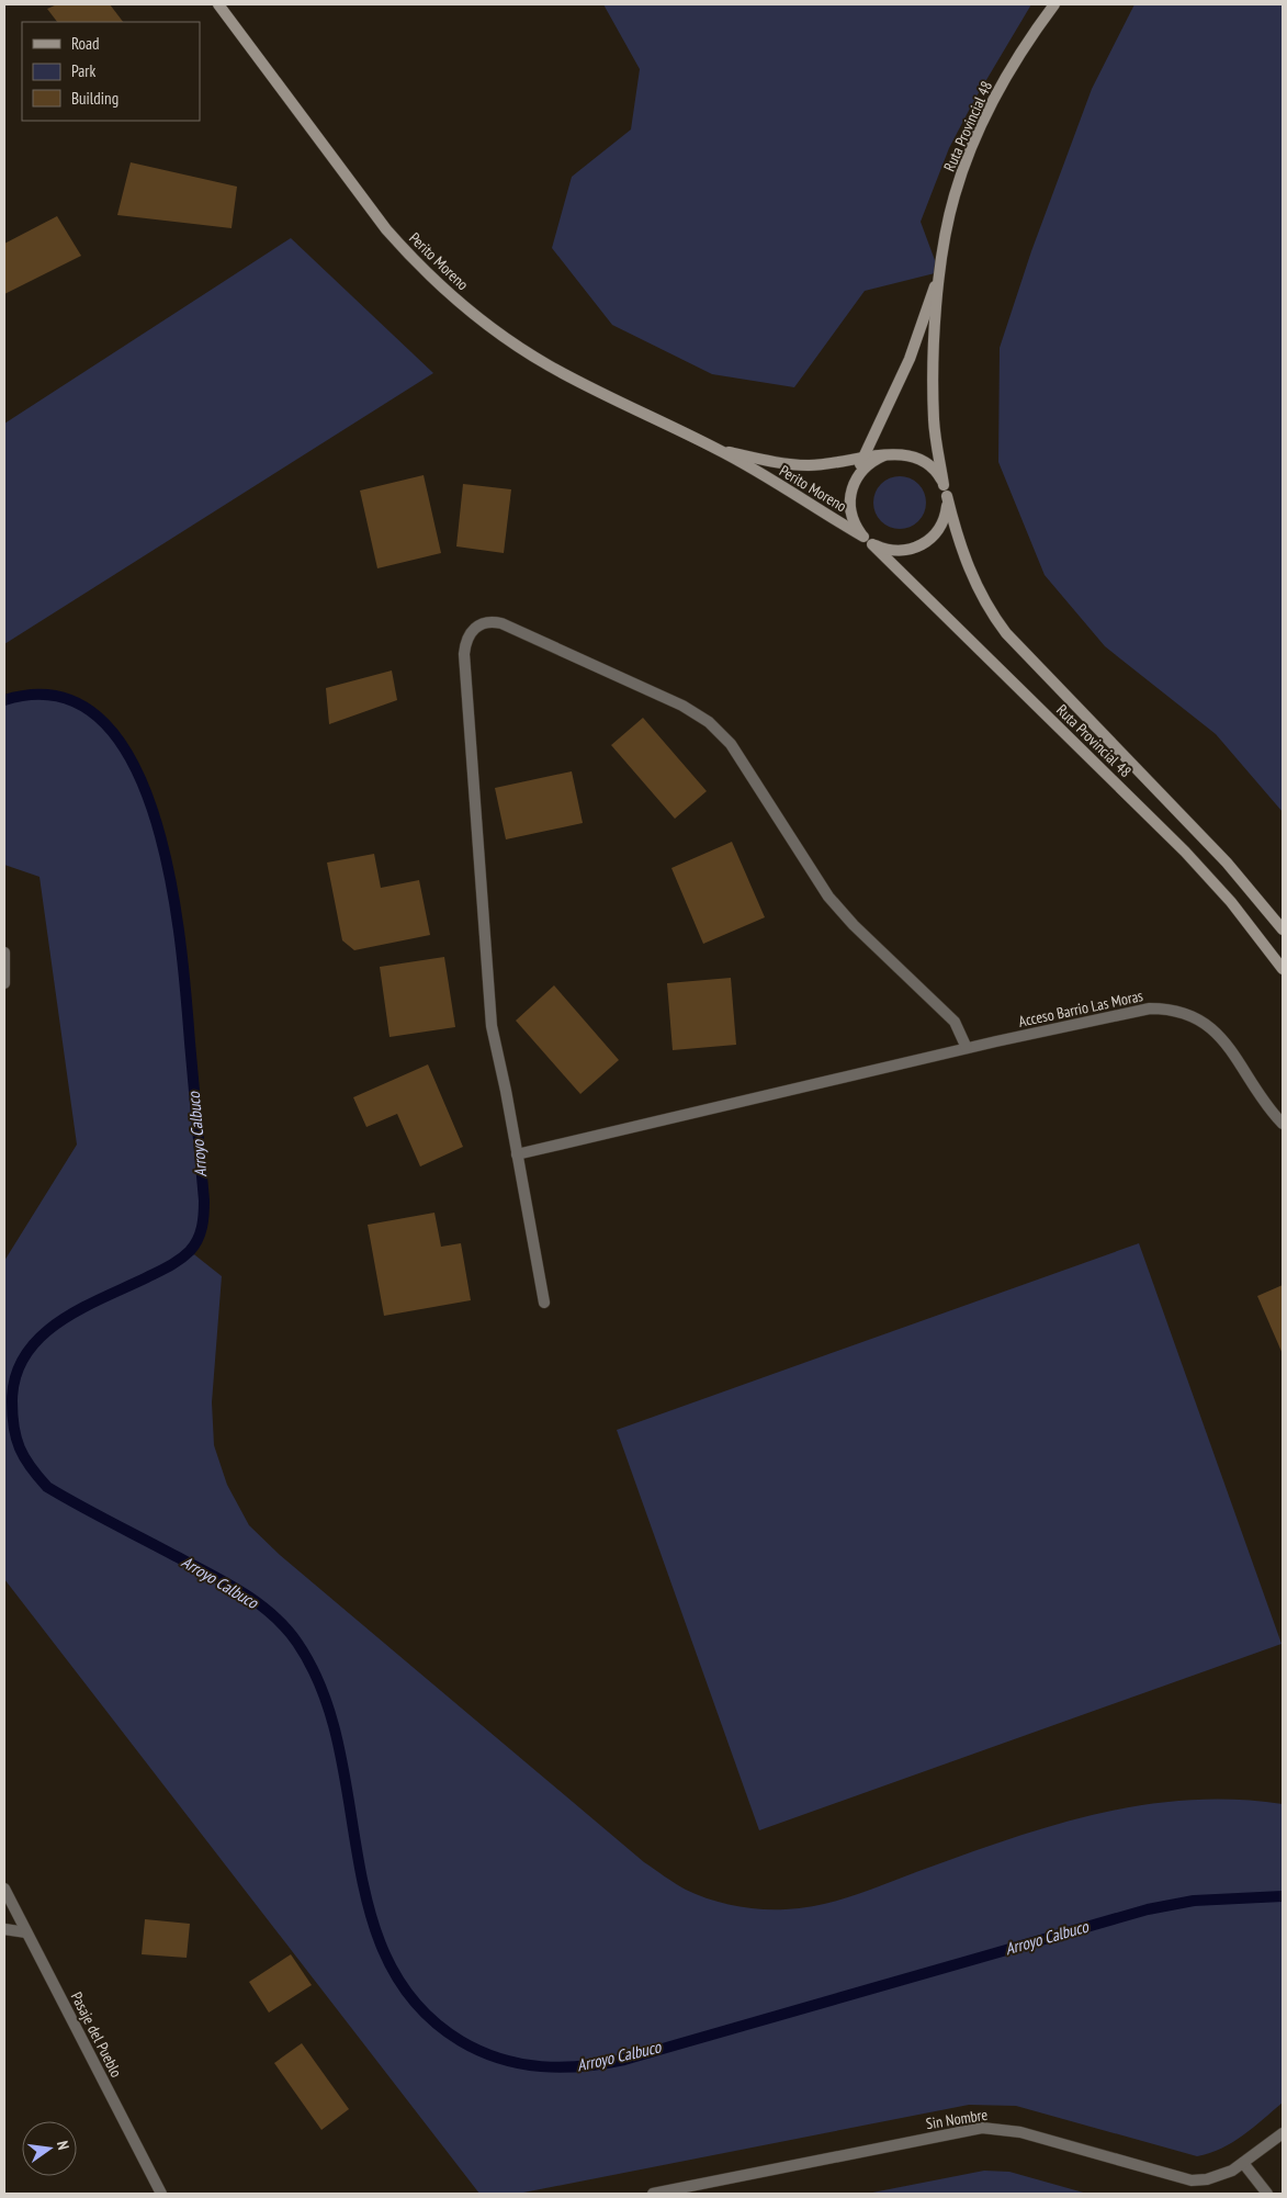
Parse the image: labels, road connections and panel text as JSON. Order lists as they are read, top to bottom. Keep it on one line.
{"streets":{"main road":["Ruta Provincial 48","Perito Moreno"],"street":["Acceso Barrio Las Moras","Pasaje del Pueblo","Sin Nombre"]},"crossings":[["Ruta Provincial 48","Perito Moreno"]],"water":["Arroyo Calbuco"],"legend":["Road","Park","Building"],"north":"right"}
